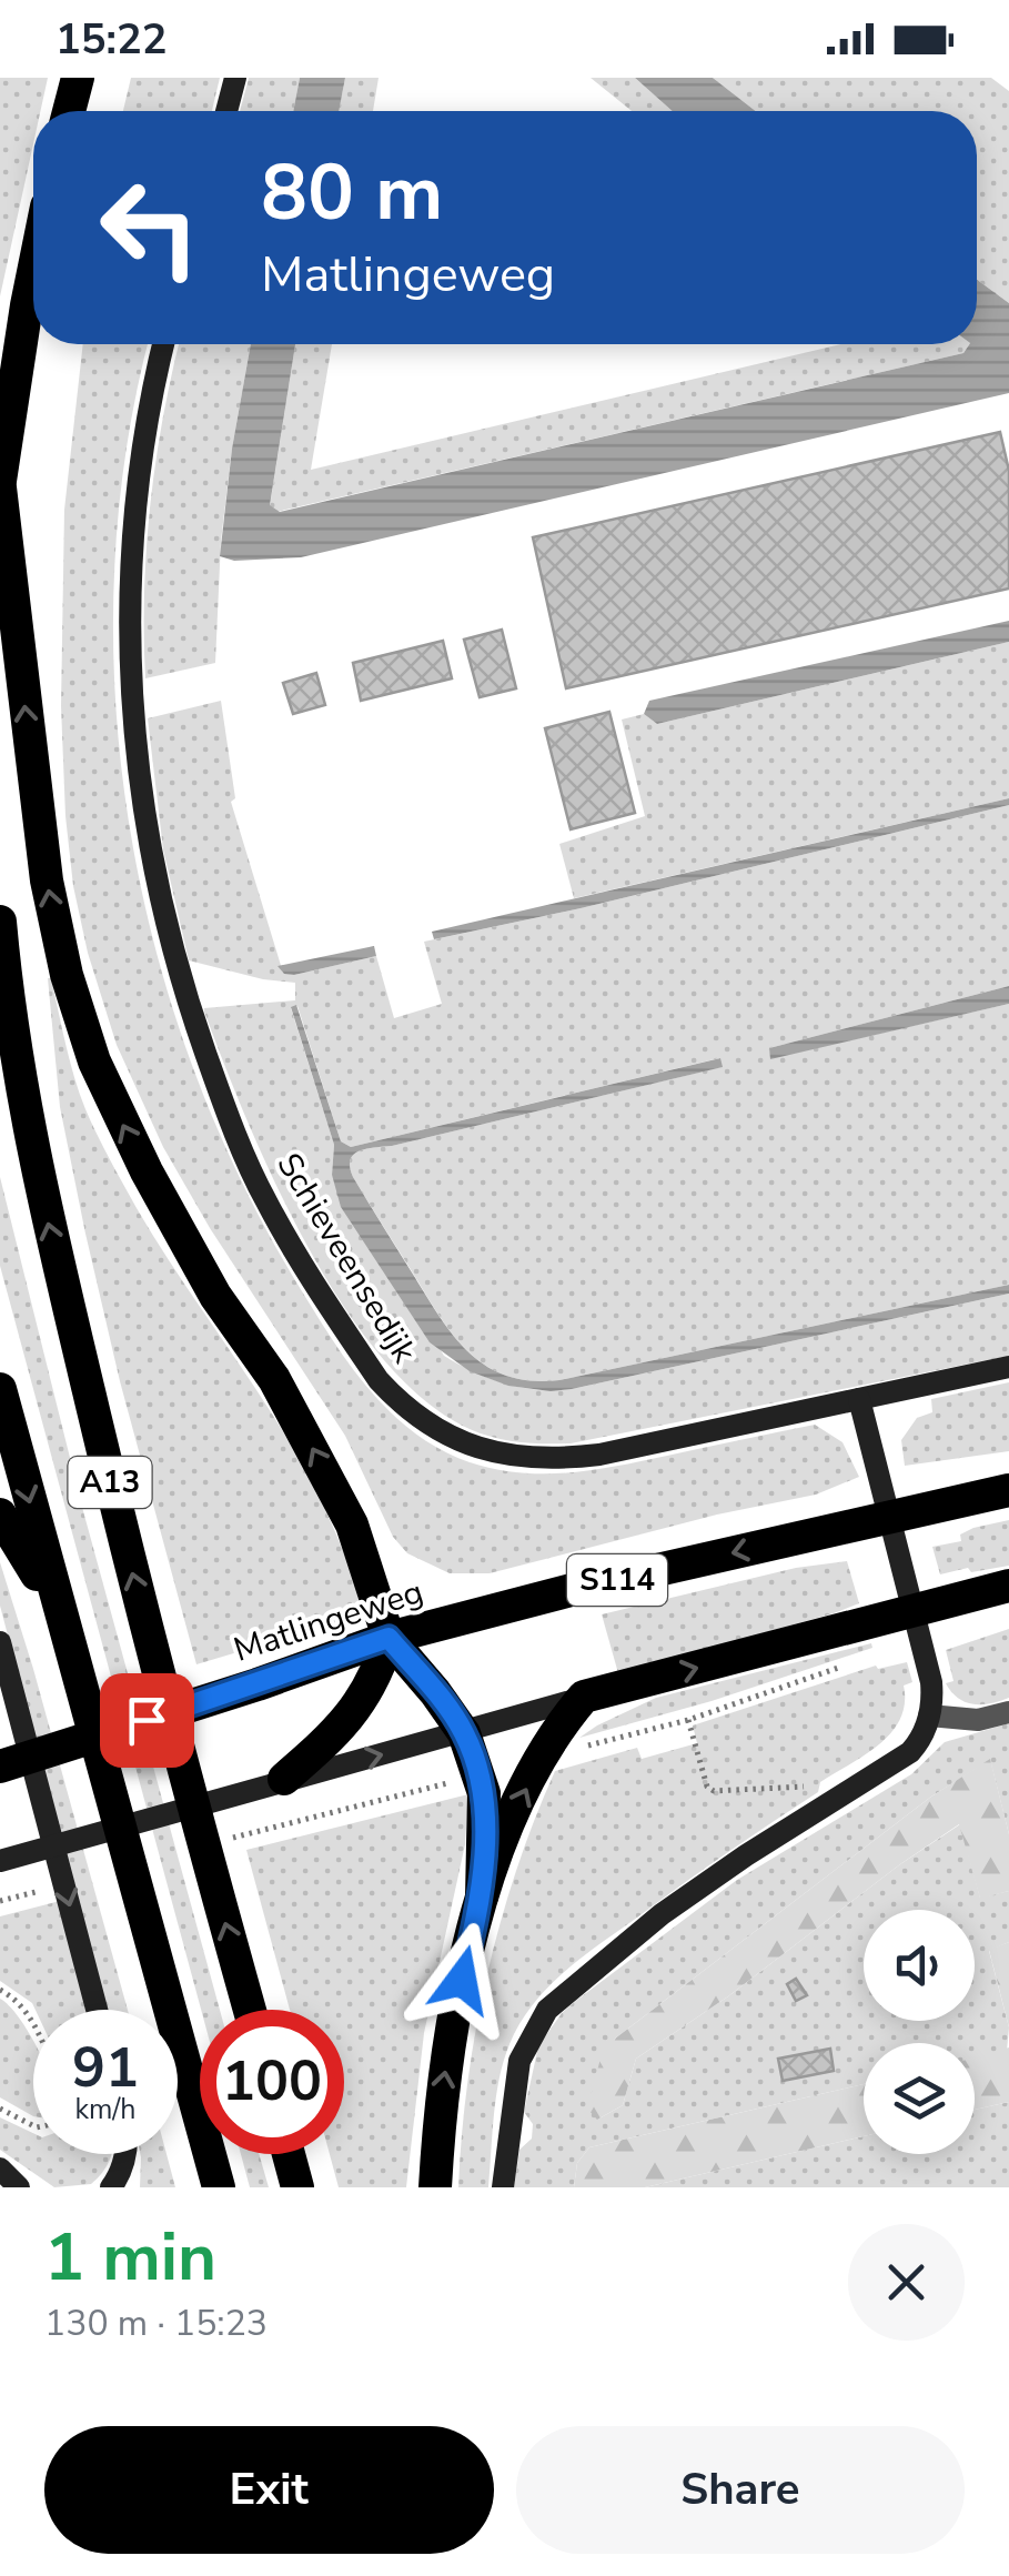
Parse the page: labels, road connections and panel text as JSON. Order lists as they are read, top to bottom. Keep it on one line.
{"streets":{"highway":["A13","S114","Matlingeweg"],"street":["Schieveensedijk"]},"page":{"status":"15:22","turn":["80 m","Matlingeweg"],"speed":"91 km/h","limit":"100","heading":["1 min","130 m · 15:23"],"buttons":["Exit","Share"]}}
